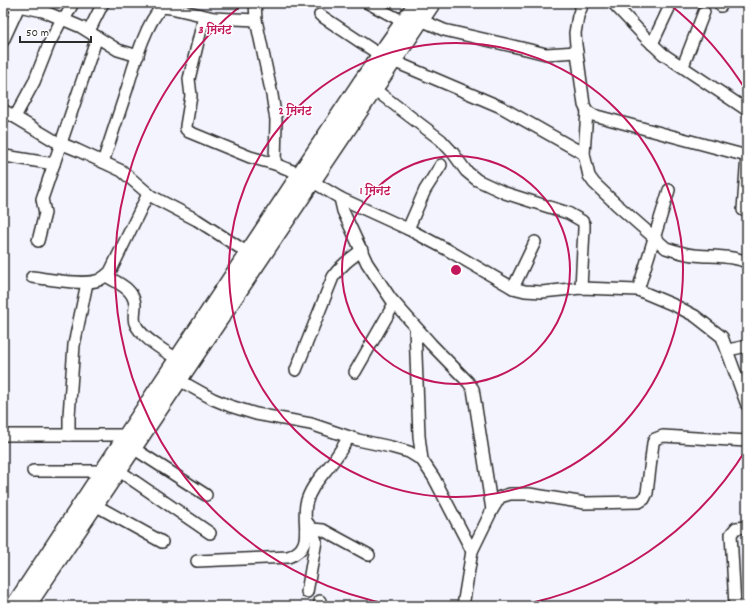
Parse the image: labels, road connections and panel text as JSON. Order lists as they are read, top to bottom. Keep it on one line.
{"scale_bar":"50 m","rings":["3 मिनट","2 मिनट","1 मिनट"]}
